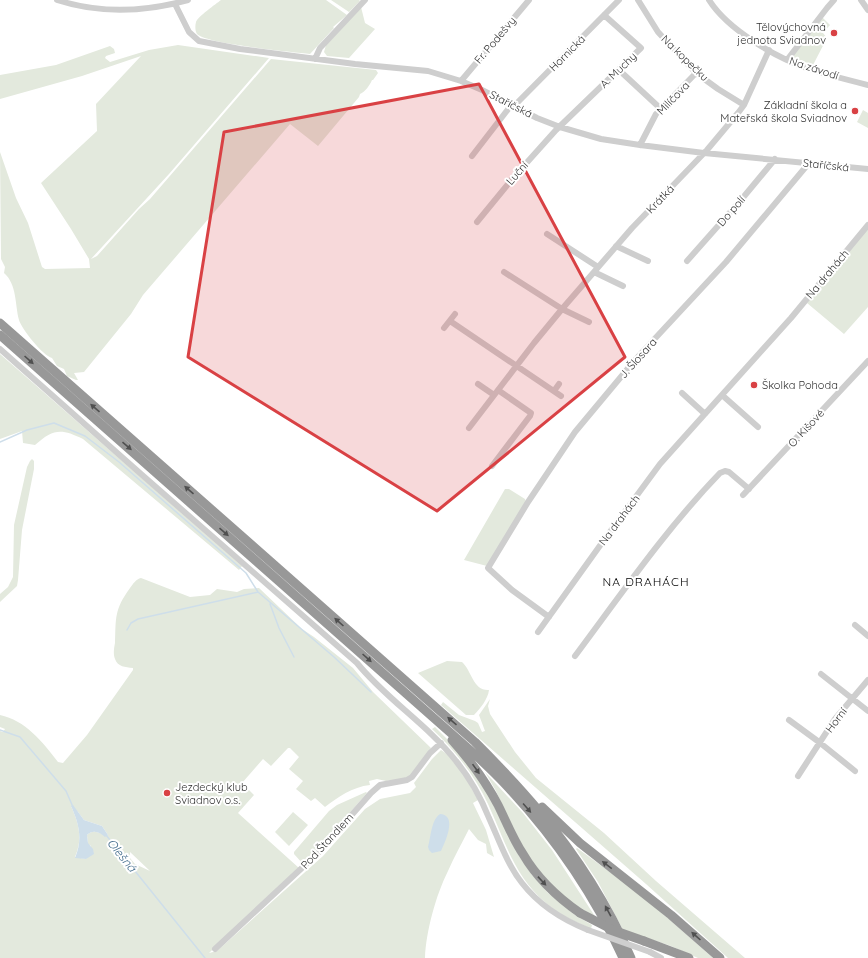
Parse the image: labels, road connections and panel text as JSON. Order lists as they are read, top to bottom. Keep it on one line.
{"streets":{"street":["Fr. Podešvy","Hornická","Na kopečku","Na závodí","A. Muchy","Milíčova","Staříčská","Luční","Krátká","Do polí","Na drahách","J. Šlosara","O. Kišové","Horní","Pod Štandlem"]},"crossings":[["Fr. Podešvy","Staříčská"],["Hornická","A. Muchy"],["Hornická","Staříčská"],["Na kopečku","Milíčova"],["Na kopečku","Krátká"],["Na závodí","Krátká"],["A. Muchy","Staříčská"],["A. Muchy","Luční"],["Milíčova","Staříčská"],["Staříčská","Luční"],["Staříčská","Krátká"],["Staříčská","Do polí"],["Staříčská","J. Šlosara"],["Na drahách","J. Šlosara"]],"districts":["NA DRAHÁCH"],"water":["Olešná"],"places":["Tělovýchovná jednota Sviadnov","Základní škola a Mateřská škola Sviadnov","Školka Pohoda","Jezdecký klub Sviadnov o.s."]}
